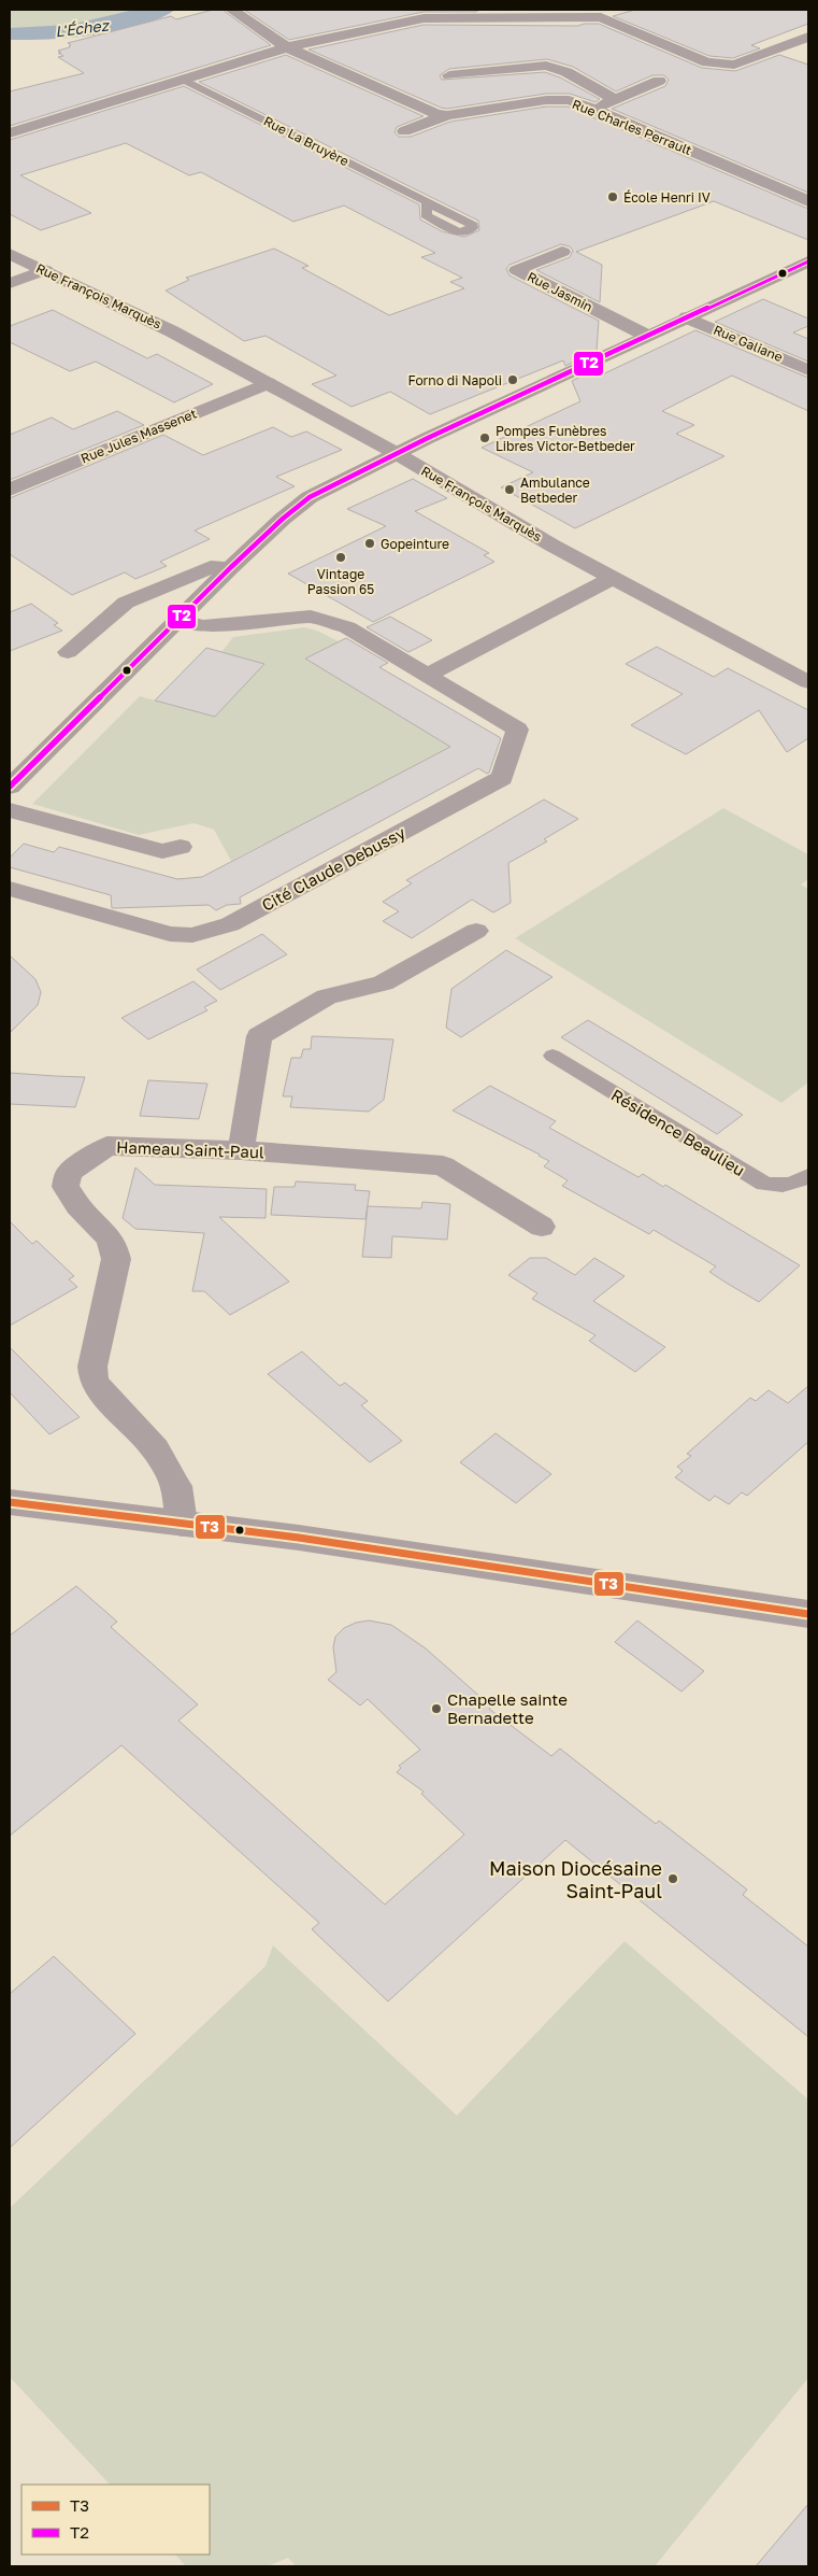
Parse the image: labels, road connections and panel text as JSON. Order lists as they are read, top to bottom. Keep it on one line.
{"streets":{"street":["Rue Charles Perrault","Rue Jasmin","Rue François Marquès","Rue Galiane","Rue Jules Massenet","Cité Claude Debussy","Hameau Saint-Paul"],"lane":["Rue La Bruyère","Résidence Beaulieu"]},"crossings":[["Rue François Marquès","Rue Jules Massenet"]],"water":["L'Échez"],"places":["École Henri IV","Forno di Napoli","Pompes Funèbres Libres Victor-Betbeder","Ambulance Betbeder","Gopeinture","Vintage Passion 65","Chapelle sainte Bernadette","Maison Diocésaine Saint-Paul"],"lines":["transit line T2","transit line T3"],"legend":["T3","T2"]}
